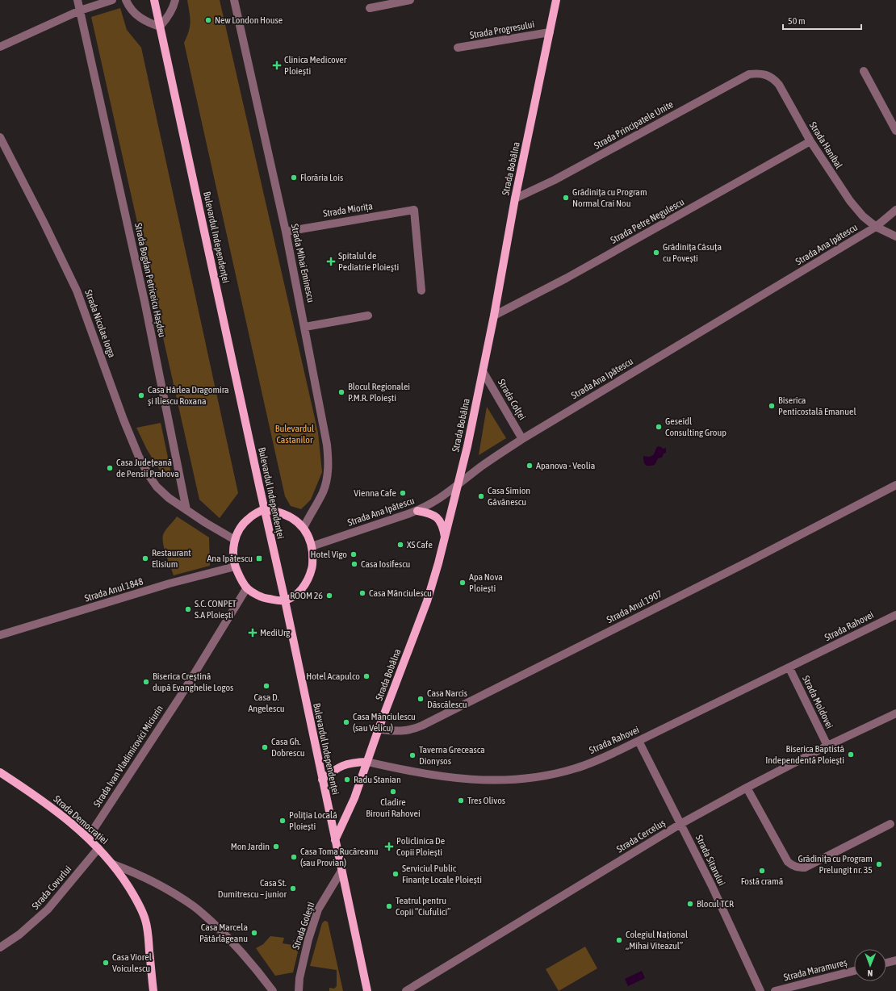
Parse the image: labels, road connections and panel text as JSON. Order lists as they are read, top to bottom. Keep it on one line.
{"streets":{"main road":["Strada Bobâlna","Bulevardul Independenței","Strada Rahovei","Strada Democrației"],"street":["Strada Progresului","Strada Principatele Unite","Strada Hanibal","Strada Miorița","Strada Petre Negulescu","Strada Ana Ipătescu","Strada Mihai Eminescu","Strada Bogdan Petriceicu Hașdeu","Strada Nicolae Iorga","Strada Colței","Strada Anul 1848","Strada Anul 1907","Strada Moldovei","Strada Ivan Vladimirovici Miciurin","Strada Cerceluș","Strada Sitarului","Strada Covurlui","Strada Golești","Strada Maramureș"]},"crossings":[["Strada Progresului","Strada Bobâlna"],["Strada Principatele Unite","Strada Hanibal"],["Strada Principatele Unite","Strada Bobâlna"],["Strada Hanibal","Strada Petre Negulescu"],["Strada Hanibal","Strada Ana Ipătescu"],["Strada Bobâlna","Strada Petre Negulescu"],["Strada Bobâlna","Bulevardul Independenței"],["Strada Bobâlna","Strada Ana Ipătescu"],["Strada Bobâlna","Strada Colței"],["Strada Bobâlna","Strada Anul 1907"],["Strada Bobâlna","Strada Rahovei"],["Strada Miorița","Strada Mihai Eminescu"],["Bulevardul Independenței","Strada Rahovei"],["Bulevardul Independenței","Strada Golești"],["Strada Ana Ipătescu","Strada Colței"],["Strada Bogdan Petriceicu Hașdeu","Strada Nicolae Iorga"],["Strada Rahovei","Strada Moldovei"],["Strada Rahovei","Strada Sitarului"],["Strada Moldovei","Strada Cerceluș"],["Strada Ivan Vladimirovici Miciurin","Strada Democrației"],["Strada Democrației","Strada Covurlui"],["Strada Cerceluș","Strada Sitarului"]],"parks":["Bulevardul Castanilor"],"places":{"other":["New London House","Florăria Lois","Grădinița cu Program Normal Crai Nou","Grădinița Căsuța cu Povești","Blocul Regionalei P.M.R. Ploieşti","Casa Hârlea Dragomira şi Iliescu Roxana","Biserica Penticostală Emanuel","Geseidl Consulting Group","Apanova - Veolia","Casa Județeană de Pensii Prahova","Vienna Cafe","Casa Simion Găvănescu","XS Cafe","Hotel Vigo","Restaurant Elisium","Casa Iosifescu","Apa Nova Ploiești","Casa Mănciulescu","ROOM 26","S.C. CONPET S.A Ploiești","Hotel Acapulco","Biserica Creştină după Evanghelie Logos","Casa D. Angelescu","Casa Narcis Dăscălescu","Casa Mănciulescu (sau Velicu)","Casa Gh. Dobrescu","Biserica Baptistă Independentă Ploieşti","Taverna Greceasca Dionysos","Radu Stanian","Cladire Birouri Rahovei","Tres Olivos","Poliția Locală Ploiești","Mon Jardin","Casa Toma Rucăreanu (sau Provian)","Grădiniţa cu Program Prelungit nr. 35","Fostă cramă","Serviciul Public Finanțe Locale Ploiești","Casa St. Dumitrescu – junior","Blocul TCR","Teatrul pentru Copii “Ciufulici”","Casa Marcela Pătârlăgeanu","Colegiul Național „Mihai Viteazul”","Casa Viorel Voiculescu"],"health":["Clinica Medicover Ploiești","Spitalul de Pediatrie Ploieşti","MediUrg","Policlinica De Copii Ploiești"],"transit":["Ana Ipătescu"]},"scale_bar":"50 m","north":"bottom"}
